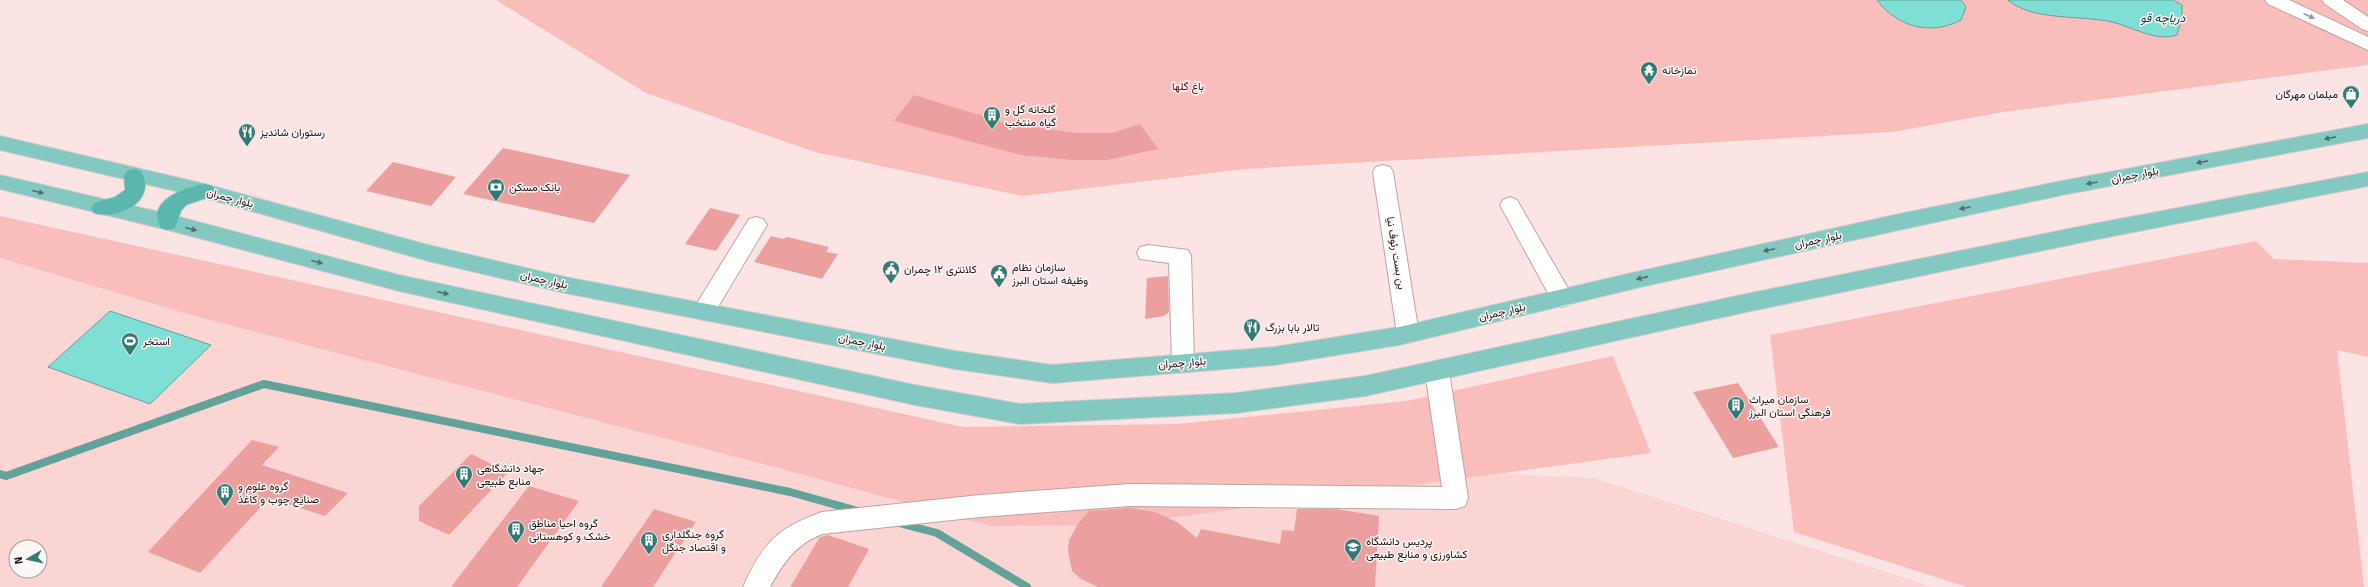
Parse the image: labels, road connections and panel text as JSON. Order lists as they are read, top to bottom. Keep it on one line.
{"streets":{"main road":["بلوار چمران"],"street":["بن بست رئوف نیا"]},"crossings":[["بلوار چمران","بن بست رئوف نیا"]],"water":["دریاچه قو"],"parks":["باغ گلها"],"places":{"temple":["نمازخانه"],"shop":["مبلمان مهرگان"],"building":["گلخانه گل و گیاه منتخب","سازمان میراث فرهنگی استان البرز","جهاد دانشگاهی منابع طبیعی","گروه علوم و صنایع چوب و کاغذ","گروه احیا مناطق خشک و کوهستانی","گروه جنگلداری و اقتصاد جنگل"],"restaurant":["رستوران شاندیز","تالار بابا بزرگ"],"bank":["بانک مسکن"],"public building":["کلانتری ۱۲ چمران","سازمان نظام وظیفه استان البرز"],"sports":["استخر"],"school or university":["پردیس دانشگاه کشاورزی و منابع طبیعی"]},"north":"left"}
